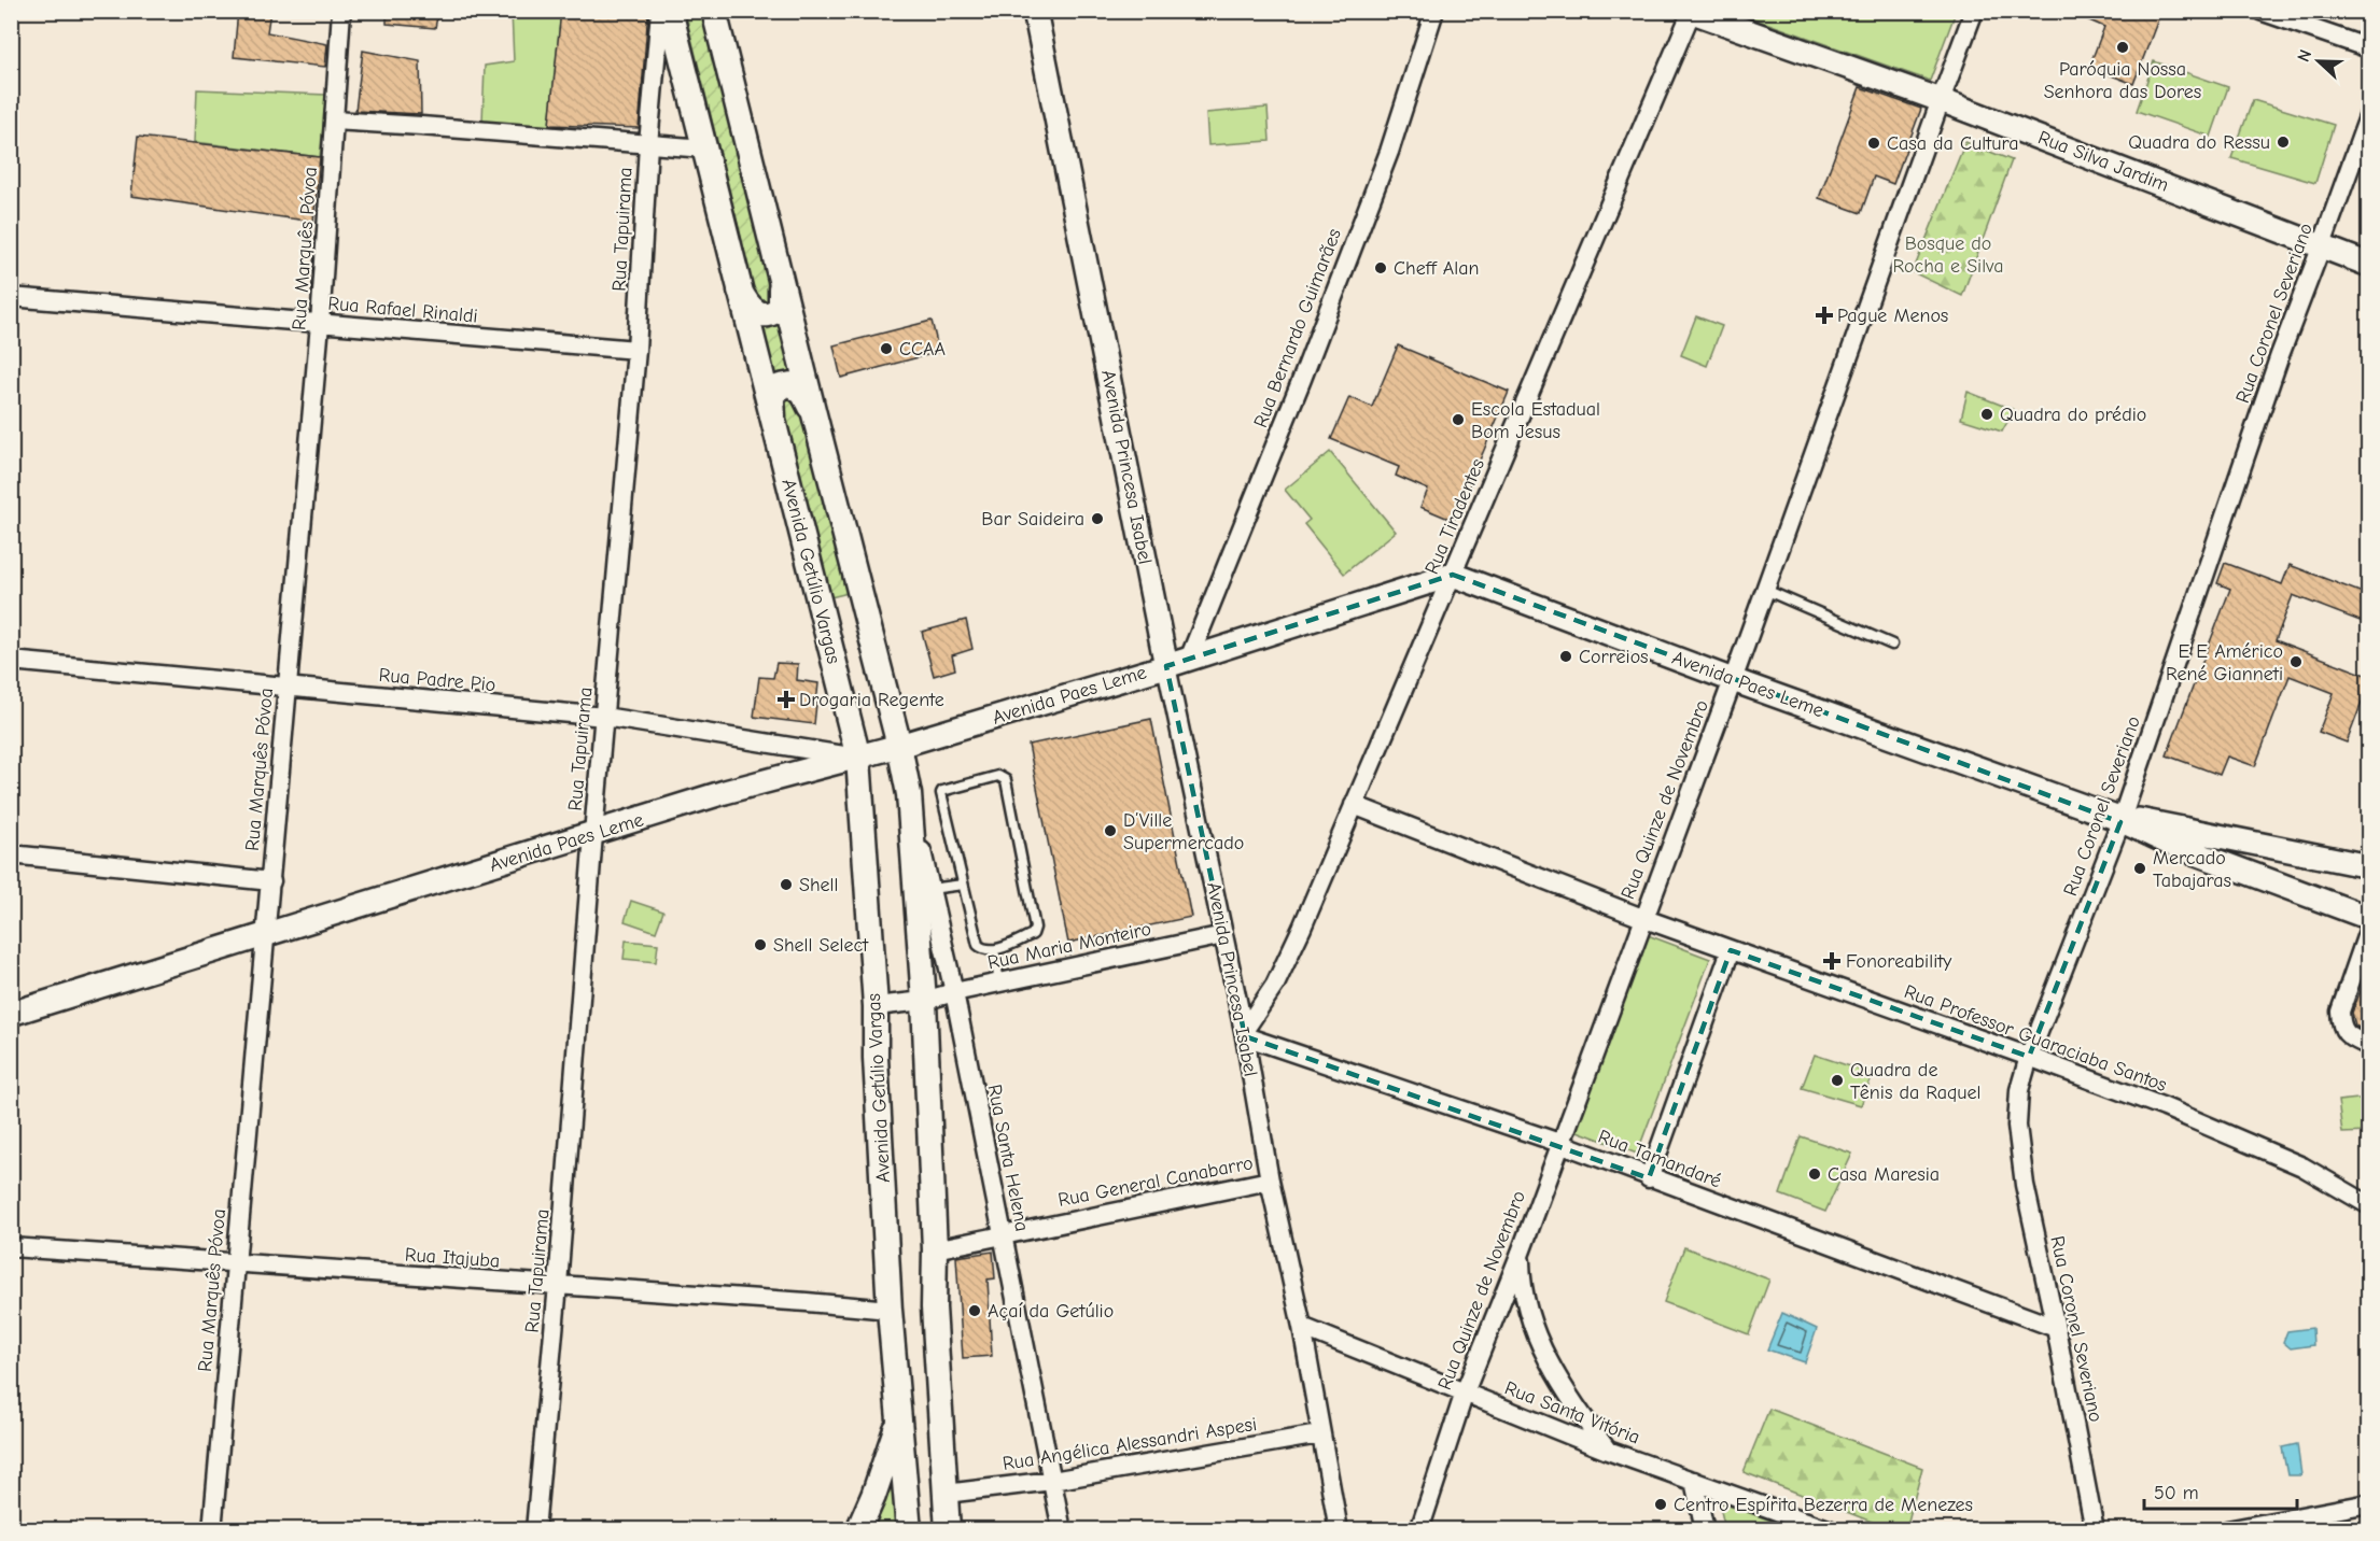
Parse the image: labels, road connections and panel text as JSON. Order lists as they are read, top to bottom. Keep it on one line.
{"streets":{"main road":["Avenida Getúlio Vargas"],"street":["Rua Silva Jardim","Rua Tapuirama","Rua Marquês Póvoa","Rua Rafael Rinaldi","Rua Coronel Severiano","Rua Bernardo Guimarães","Avenida Princesa Isabel","Rua Tiradentes","Rua Padre Pio","Avenida Paes Leme","Rua Quinze de Novembro","Rua Maria Monteiro","Rua Professor Guaraciaba Santos","Rua Santa Helena","Rua Tamandaré","Rua General Canabarro","Rua Itajuba","Rua Santa Vitória","Rua Angélica Alessandri Aspesi"]},"crossings":[["Rua Silva Jardim","Rua Coronel Severiano"],["Rua Silva Jardim","Rua Tiradentes"],["Rua Silva Jardim","Rua Quinze de Novembro"],["Rua Tapuirama","Rua Rafael Rinaldi"],["Rua Tapuirama","Rua Padre Pio"],["Rua Tapuirama","Avenida Paes Leme"],["Rua Tapuirama","Rua Itajuba"],["Rua Marquês Póvoa","Rua Rafael Rinaldi"],["Rua Marquês Póvoa","Rua Padre Pio"],["Rua Marquês Póvoa","Avenida Paes Leme"],["Rua Marquês Póvoa","Rua Itajuba"],["Rua Coronel Severiano","Avenida Paes Leme"],["Rua Coronel Severiano","Rua Professor Guaraciaba Santos"],["Rua Coronel Severiano","Rua Tamandaré"],["Rua Bernardo Guimarães","Avenida Paes Leme"],["Avenida Princesa Isabel","Rua Tiradentes"],["Avenida Princesa Isabel","Avenida Paes Leme"],["Avenida Princesa Isabel","Rua Maria Monteiro"],["Avenida Princesa Isabel","Rua Tamandaré"],["Avenida Princesa Isabel","Rua General Canabarro"],["Avenida Princesa Isabel","Rua Santa Vitória"],["Avenida Princesa Isabel","Rua Angélica Alessandri Aspesi"],["Rua Tiradentes","Avenida Paes Leme"],["Rua Tiradentes","Rua Professor Guaraciaba Santos"],["Rua Tiradentes","Rua Tamandaré"],["Avenida Getúlio Vargas","Rua Padre Pio"],["Avenida Getúlio Vargas","Avenida Paes Leme"],["Avenida Getúlio Vargas","Rua Maria Monteiro"],["Avenida Getúlio Vargas","Rua Itajuba"],["Rua Padre Pio","Avenida Paes Leme"],["Avenida Paes Leme","Rua Quinze de Novembro"],["Rua Quinze de Novembro","Rua Professor Guaraciaba Santos"],["Rua Quinze de Novembro","Rua Tamandaré"],["Rua Quinze de Novembro","Rua Santa Vitória"],["Rua Maria Monteiro","Rua Santa Helena"],["Rua Santa Helena","Rua General Canabarro"],["Rua Santa Helena","Rua Angélica Alessandri Aspesi"]],"parks":["Bosque do Rocha e Silva"],"places":{"other":["Paróquia Nossa Senhora das Dores","Quadra do Ressu","Casa da Cultura","Cheff Alan","CCAA","Quadra do prédio","Escola Estadual Bom Jesus","Bar Saideira","Correios","E E Américo René Gianneti","D’Ville Supermercado","Mercado Tabajaras","Shell","Shell Select","Quadra de Tênis da Raquel","Casa Maresia","Açaí da Getúlio","Centro Espírita Bezerra de Menezes"],"health":["Pague Menos","Drogaria Regente","Fonoreability"]},"scale_bar":"50 m","north":"left"}
